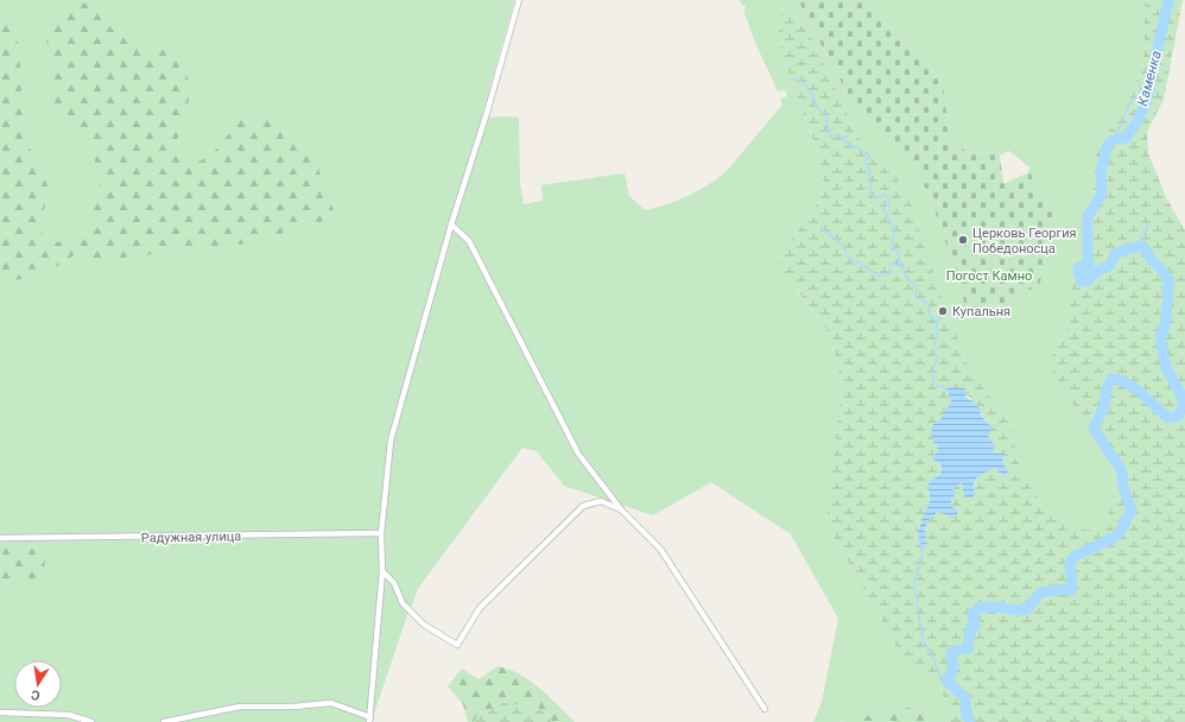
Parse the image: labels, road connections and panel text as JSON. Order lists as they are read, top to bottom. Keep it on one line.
{"streets":{"street":["Радужная улица"]},"water":["Каменка"],"parks":["Погост Камно"],"places":["Церковь Георгия Победоносца","Купальня"],"north":"bottom"}
